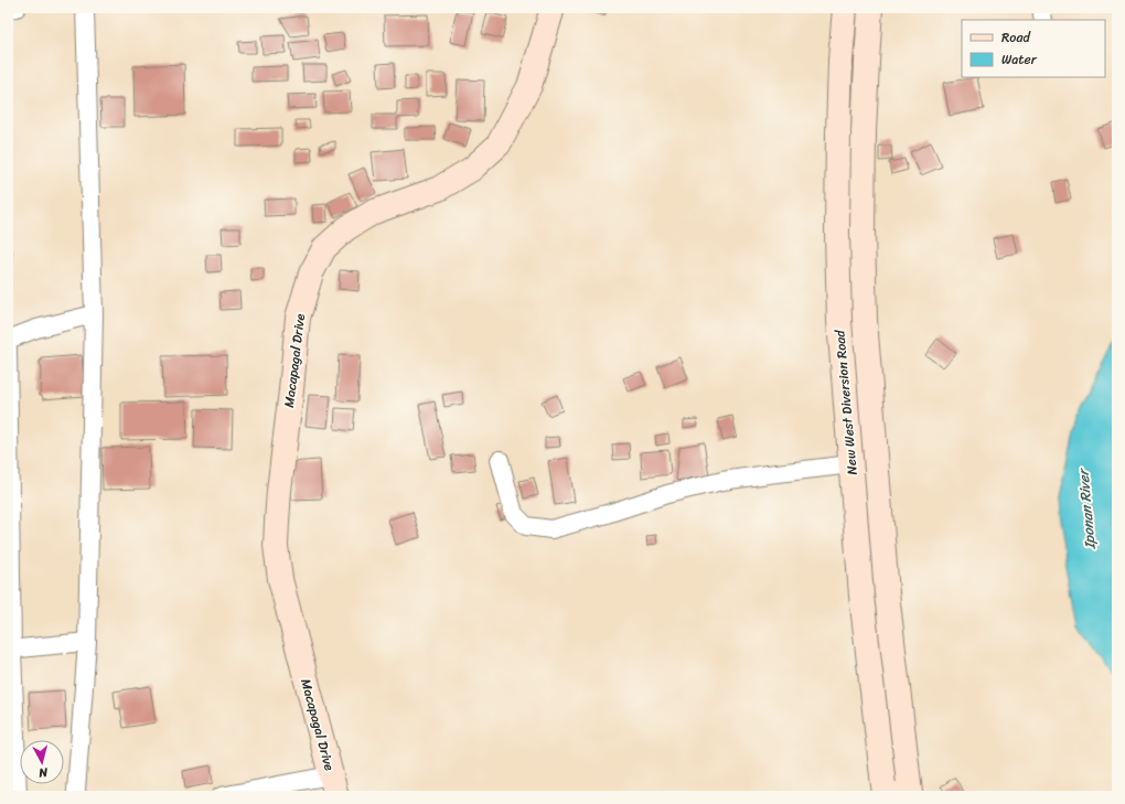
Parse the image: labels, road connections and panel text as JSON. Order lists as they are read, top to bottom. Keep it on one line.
{"streets":{"street":["Macapagal Drive","New West Diversion Road"]},"water":["Iponan River"],"legend":["Road","Water"],"north":"bottom"}
